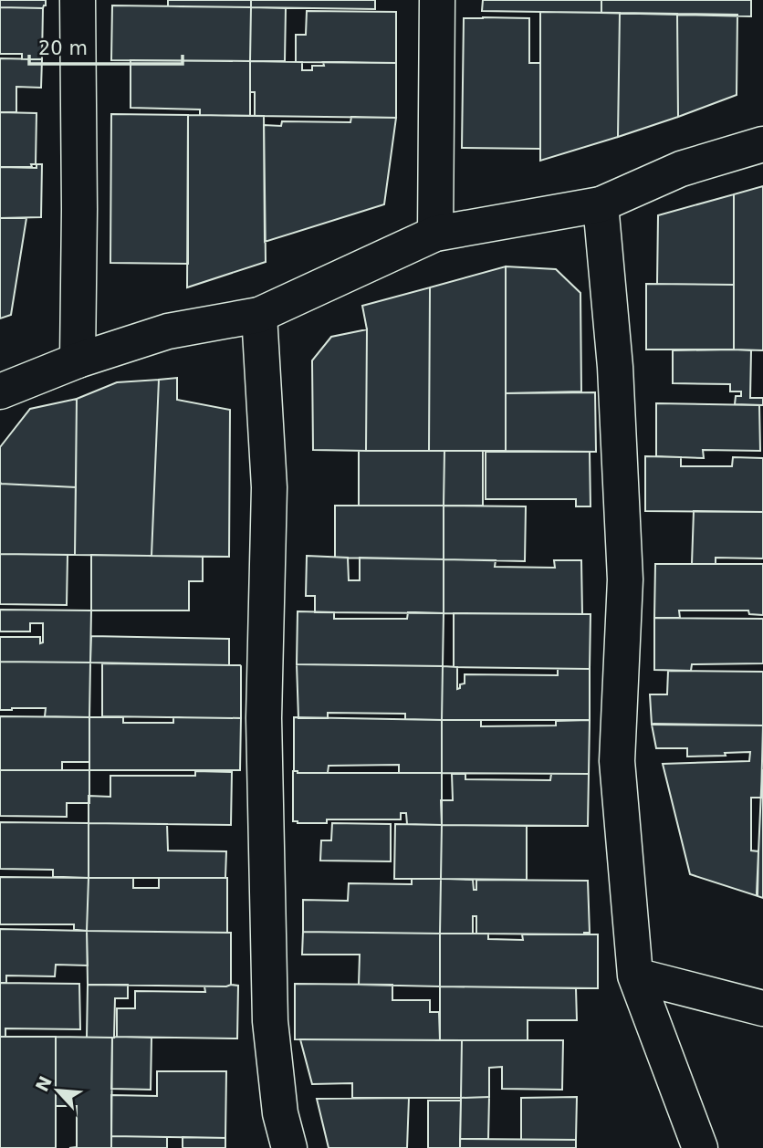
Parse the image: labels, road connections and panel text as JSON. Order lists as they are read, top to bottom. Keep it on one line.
{"scale_bar":"20 m","north":"top left"}
